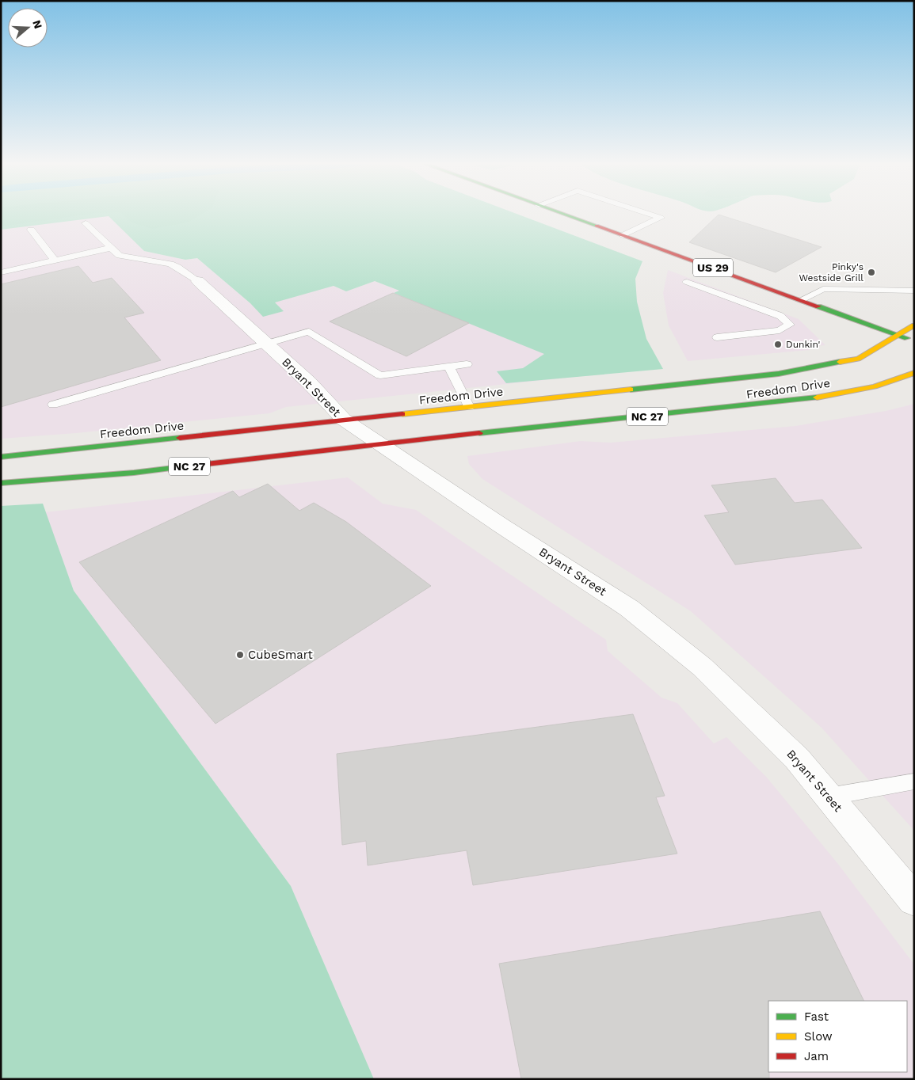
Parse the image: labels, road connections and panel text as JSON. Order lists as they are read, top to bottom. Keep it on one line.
{"streets":{"main road":["US 29","Freedom Drive","NC 27"],"street":["Bryant Street"]},"crossings":[["US 29","Freedom Drive"],["Bryant Street","Freedom Drive"]],"places":["Pinky's Westside Grill","Dunkin'","CubeSmart"],"legend":["Fast","Slow","Jam"],"north":"right"}
